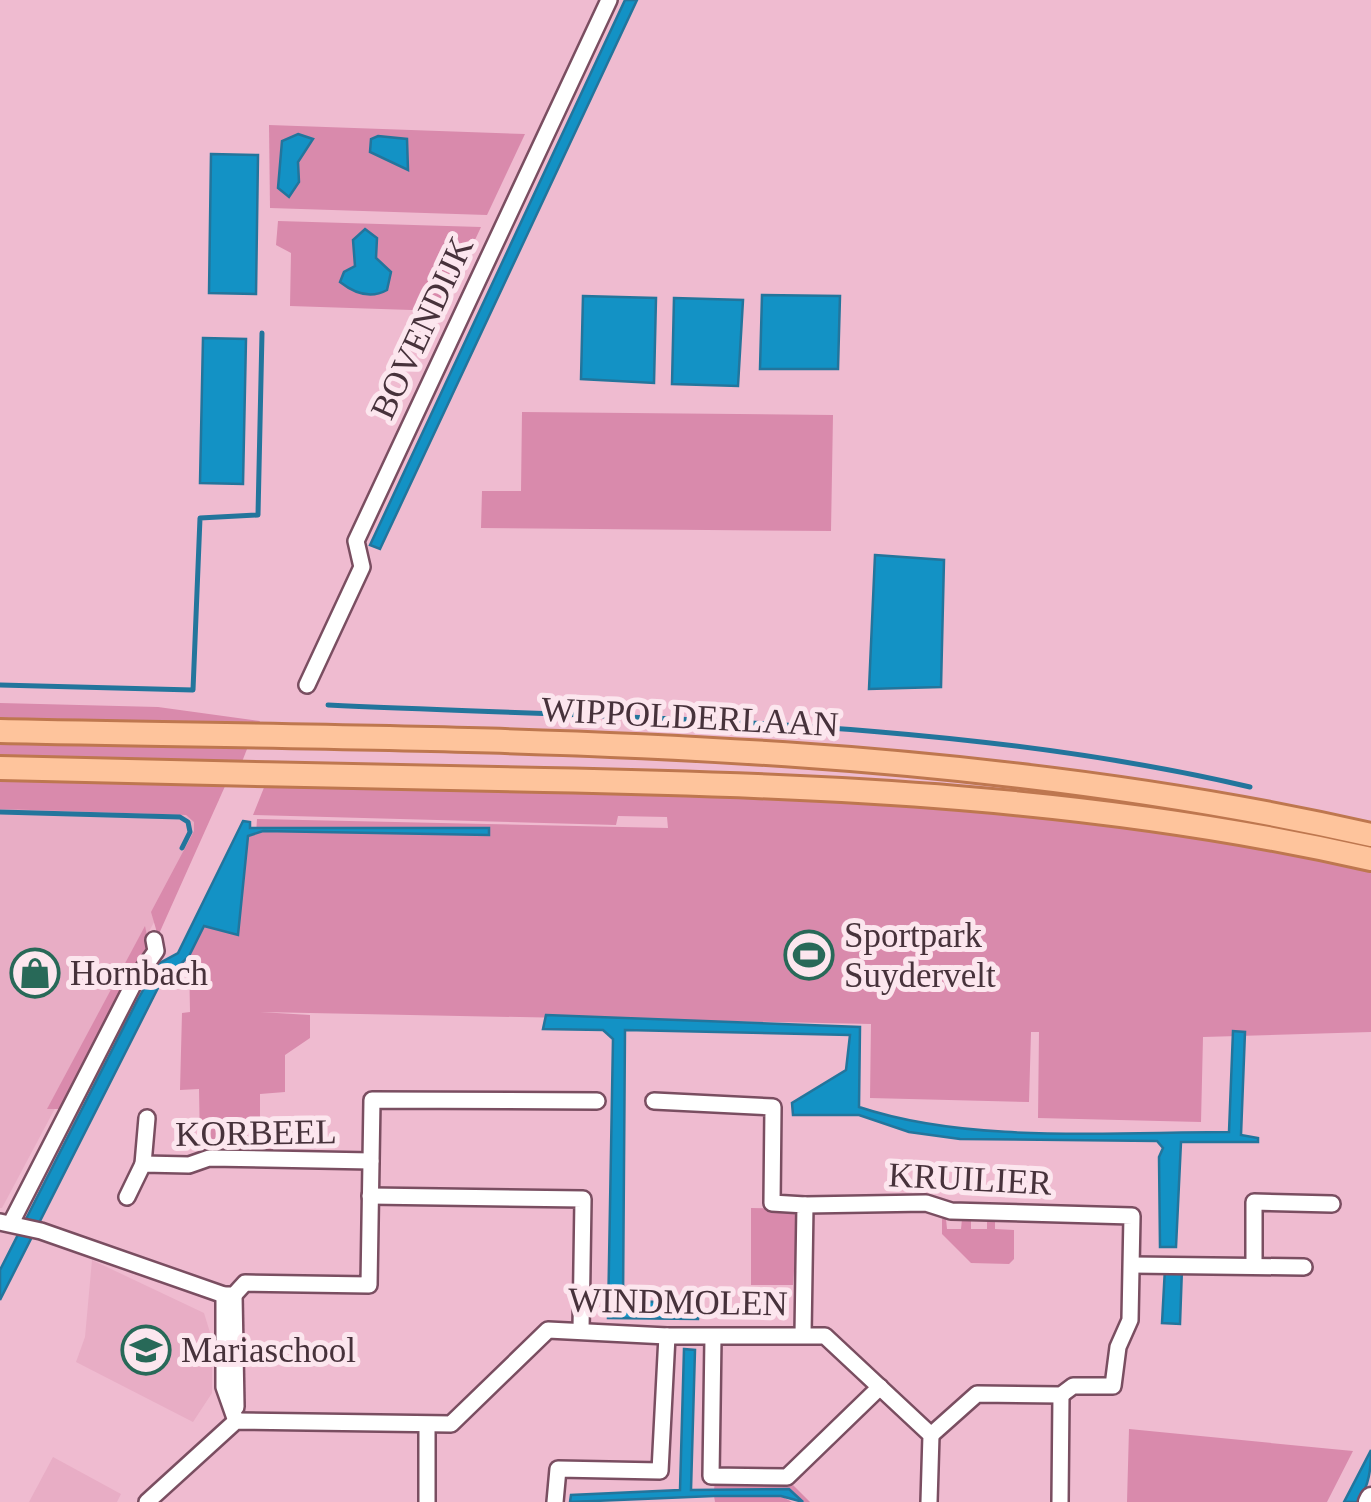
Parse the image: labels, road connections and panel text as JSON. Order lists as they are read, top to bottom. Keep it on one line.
{"streets":{"main road":["WIPPOLDERLAAN"],"street":["BOVENDIJK","KORBEEL","KRUILIER","WINDMOLEN"]},"places":{"sports":["Sportpark Suydervelt"],"shop":["Hornbach"],"school or university":["Mariaschool"]}}
